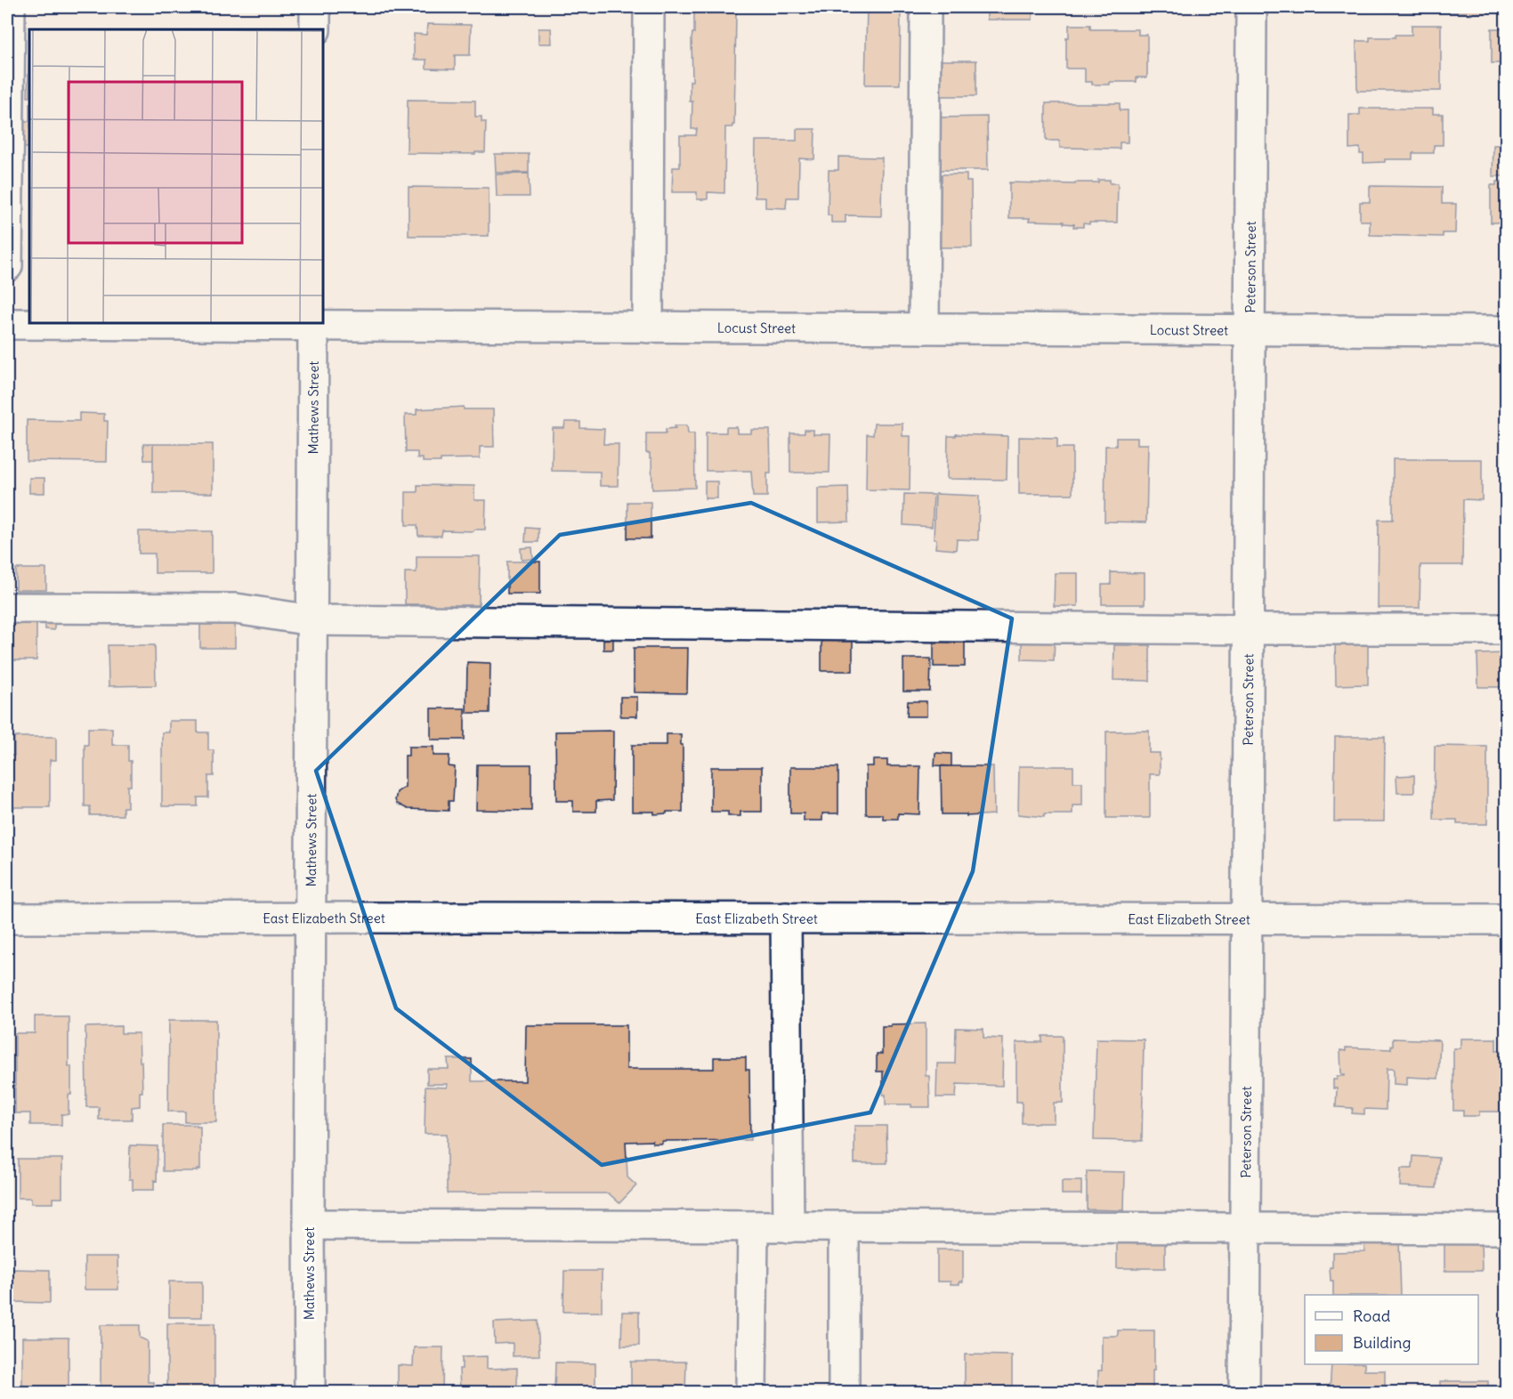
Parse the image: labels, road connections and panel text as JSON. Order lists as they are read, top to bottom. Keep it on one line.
{"streets":{"street":["Peterson Street","Locust Street","Mathews Street","East Elizabeth Street"]},"crossings":[["Peterson Street","Locust Street"],["Peterson Street","East Elizabeth Street"],["Locust Street","Mathews Street"],["Mathews Street","East Elizabeth Street"]],"legend":["Road","Building"]}
